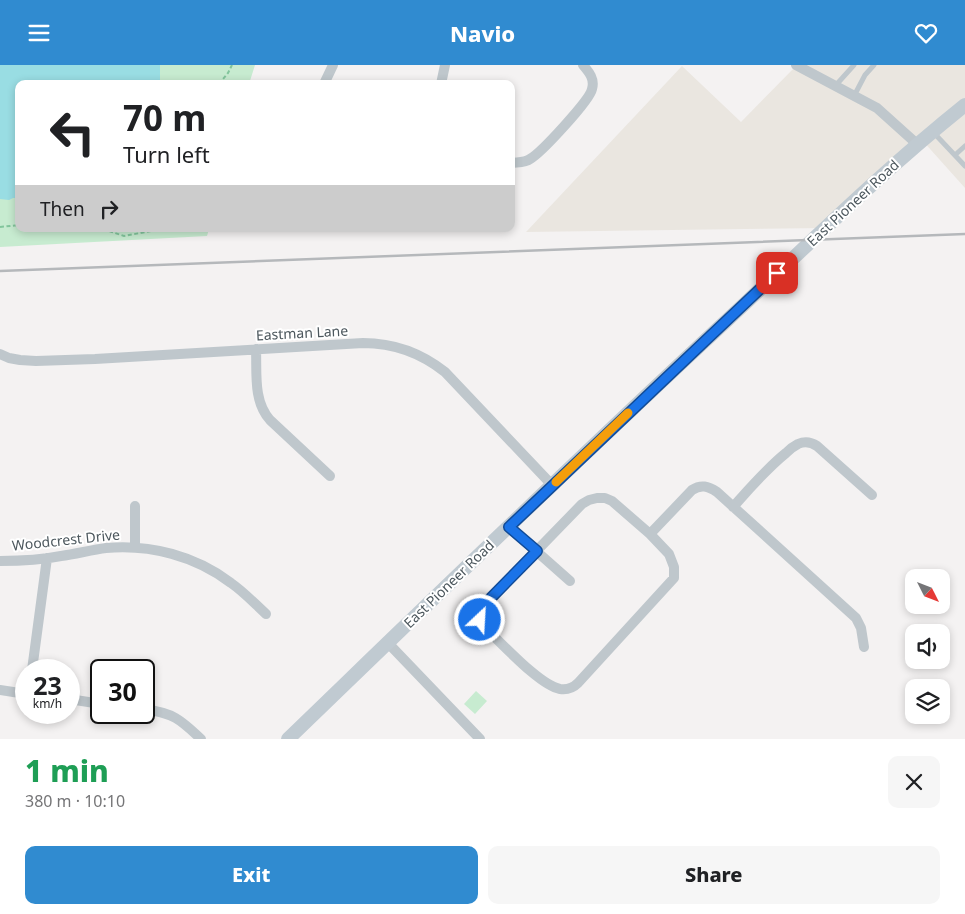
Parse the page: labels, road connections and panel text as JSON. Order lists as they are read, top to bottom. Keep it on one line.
{"streets":{"main road":["East Pioneer Road"],"street":["Eastman Lane","Woodcrest Drive"]},"crossings":[["East Pioneer Road","Eastman Lane"]],"north":"bottom right","page":{"header":"Navio","turn":["70 m","Turn left"],"then":"Then","speed":"23 km/h","limit":"30","heading":["1 min","380 m · 10:10"],"buttons":["Exit","Share"]}}
